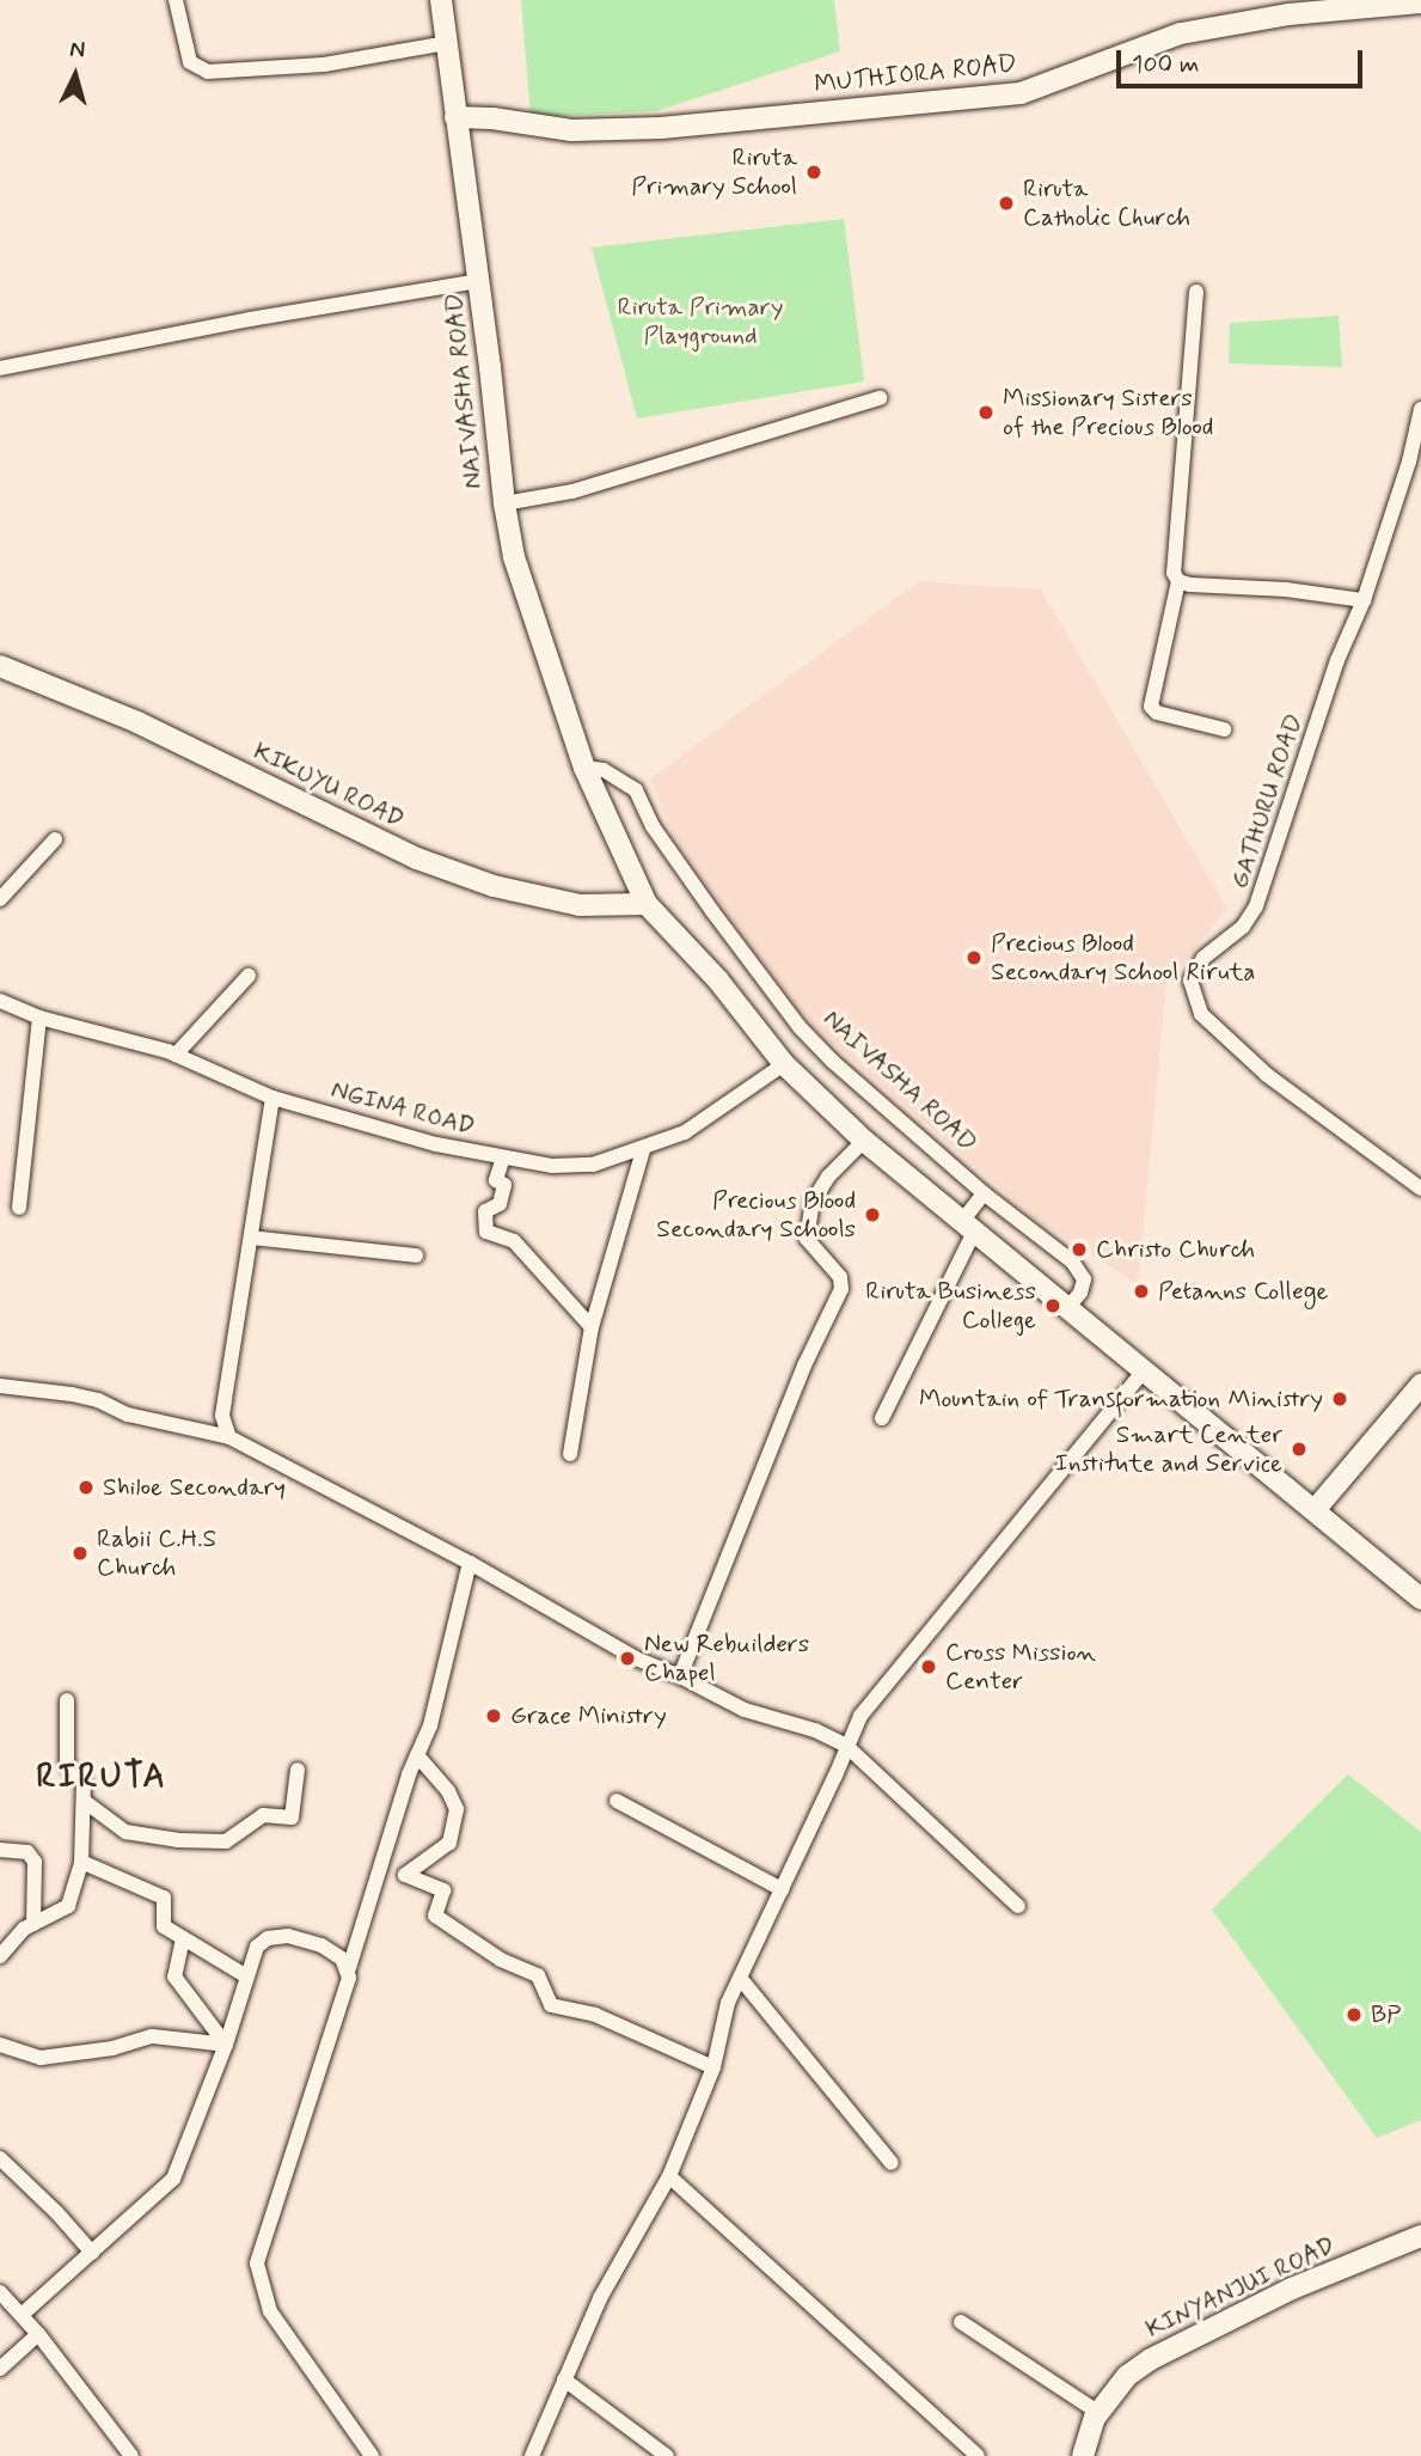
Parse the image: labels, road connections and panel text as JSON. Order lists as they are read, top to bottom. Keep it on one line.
{"streets":{"main road":["MUTHIORA ROAD","NAIVASHA ROAD","KIKUYU ROAD","KINYANJUI ROAD"],"street":["GATHURU ROAD","NGINA ROAD"]},"crossings":[["MUTHIORA ROAD","NAIVASHA ROAD"],["NAIVASHA ROAD","KIKUYU ROAD"],["NAIVASHA ROAD","NGINA ROAD"]],"districts":["RIRUTA"],"parks":["Riruta Primary Playground"],"places":["Riruta Primary School","Riruta Catholic Church","Missionary Sisters of the Precious Blood","Precious Blood Secondary School Riruta","Precious Blood Secondary Schools","Christo Church","Petanns College","Riruta Business College","Mountain of Transformation Ministry","Smart Center Institute and Service","Shiloe Secondary","Rabii C.H.S Church","New Rebuilders Chapel","Cross Mission Center","Grace Ministry","BP"],"scale_bar":"100 m","north":"top"}
